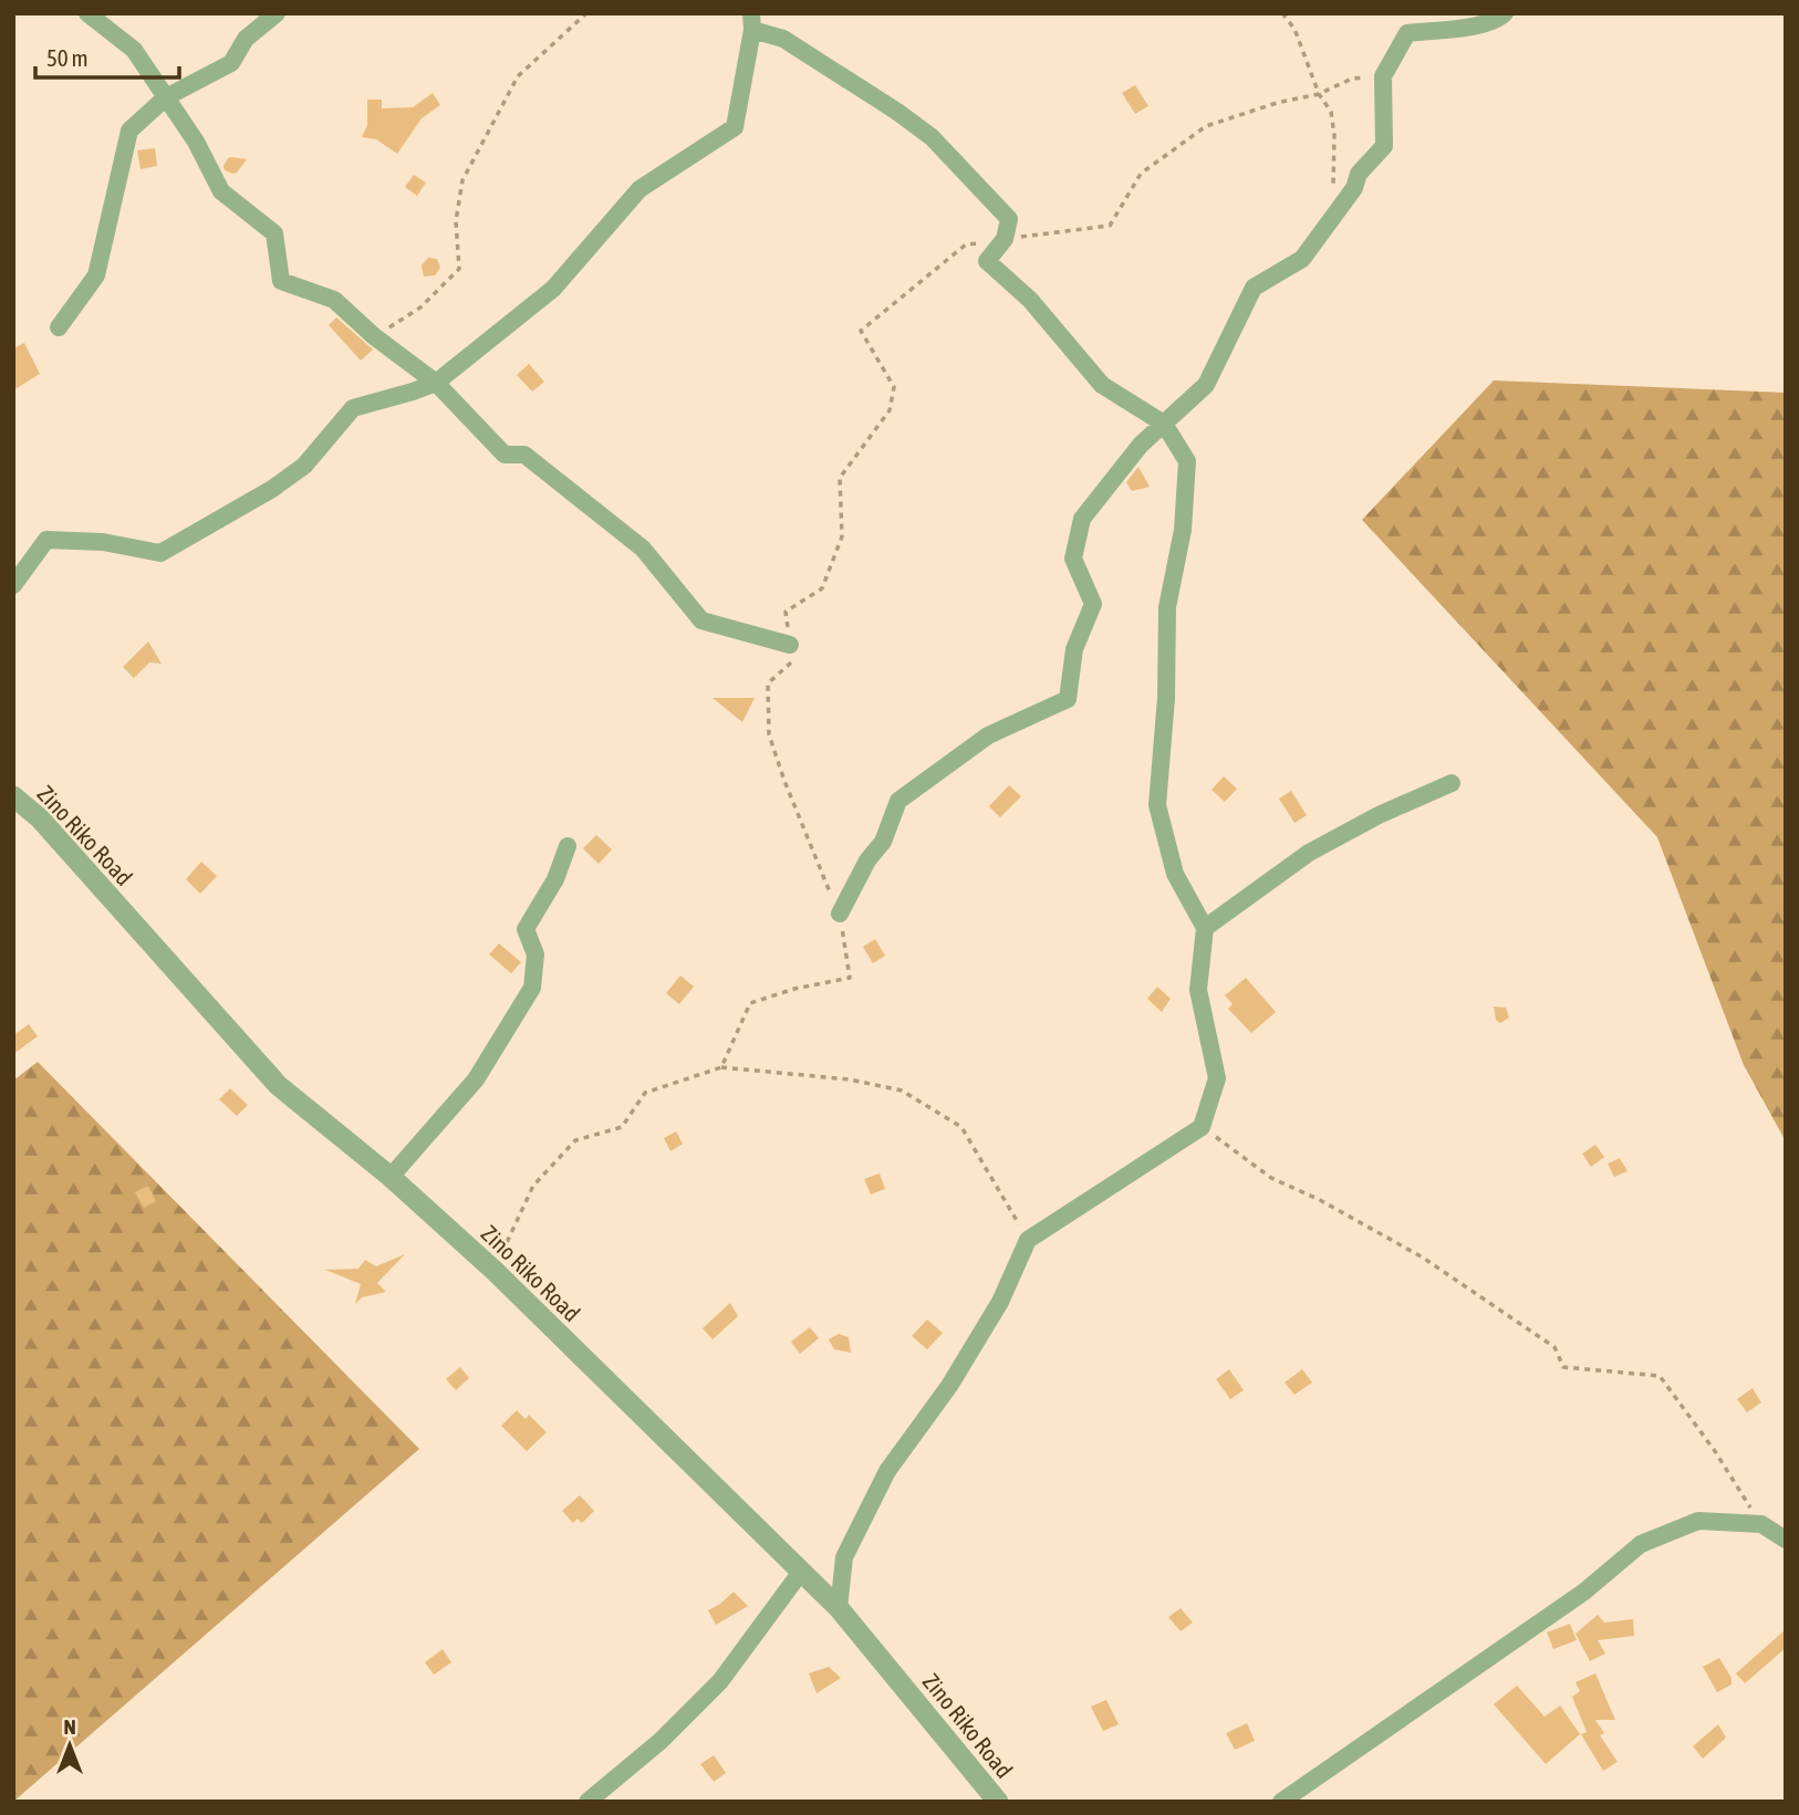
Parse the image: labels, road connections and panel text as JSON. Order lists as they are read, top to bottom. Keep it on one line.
{"streets":{"street":["Zino Riko Road"]},"scale_bar":"50 m","north":"top"}
